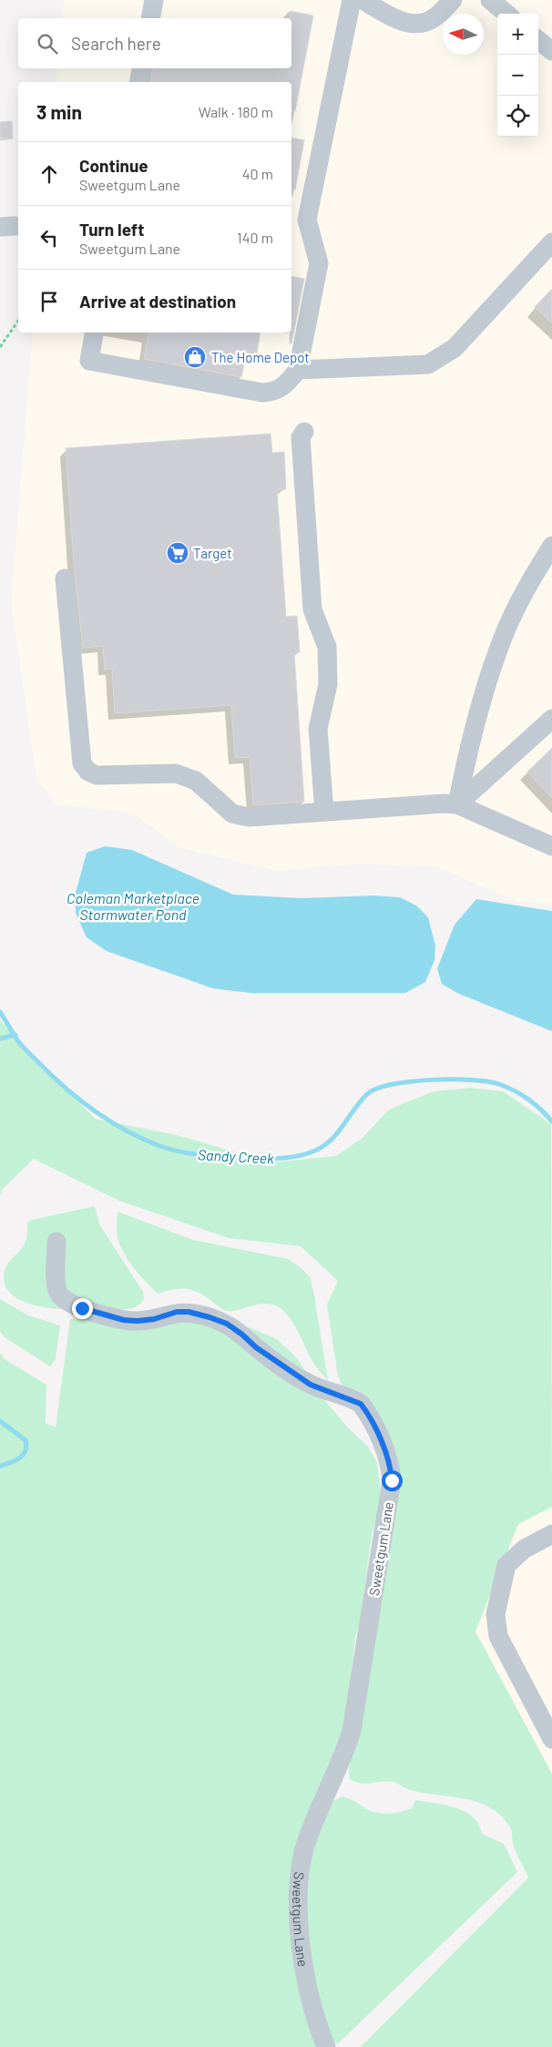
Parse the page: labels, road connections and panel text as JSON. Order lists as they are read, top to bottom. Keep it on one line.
{"streets":{"street":["Sweetgum Lane"]},"water":["Coleman Marketplace Stormwater Pond","Sandy Creek"],"places":{"shop":["The Home Depot"],"supermarket":["Target"]},"north":"left","page":{"map_buttons":["+","−"],"search":"Search here","heading":["3 min","Walk · 180 m"],"list":[["Continue","Sweetgum Lane","40 m"],["Turn left","Sweetgum Lane","140 m"],"Arrive at destination"]}}
